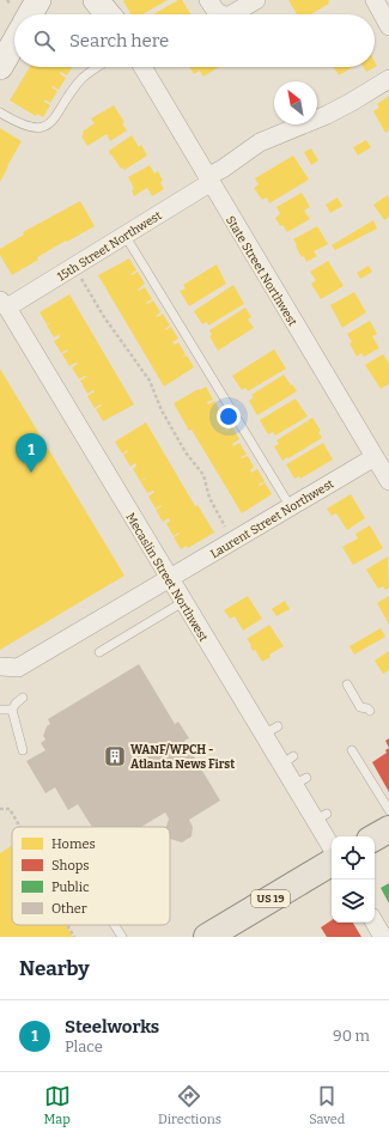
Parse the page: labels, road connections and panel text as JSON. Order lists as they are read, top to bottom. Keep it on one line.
{"streets":{"main road":["US 19"],"street":["15th Street Northwest","State Street Northwest","Laurent Street Northwest","Mecaslin Street Northwest"]},"crossings":[["15th Street Northwest","State Street Northwest"],["15th Street Northwest","Mecaslin Street Northwest"],["State Street Northwest","Laurent Street Northwest"],["Laurent Street Northwest","Mecaslin Street Northwest"]],"places":{"building":["WANF/WPCH - Atlanta News First"]},"legend":["Homes","Shops","Public","Other"],"north":"top left","page":{"search":"Search here","pins":"1","heading":"Nearby","list":[{"mark":"1","name":"Steelworks","note":"Place","value":"90 m"}],"nav":["Map","Directions","Saved"]}}
